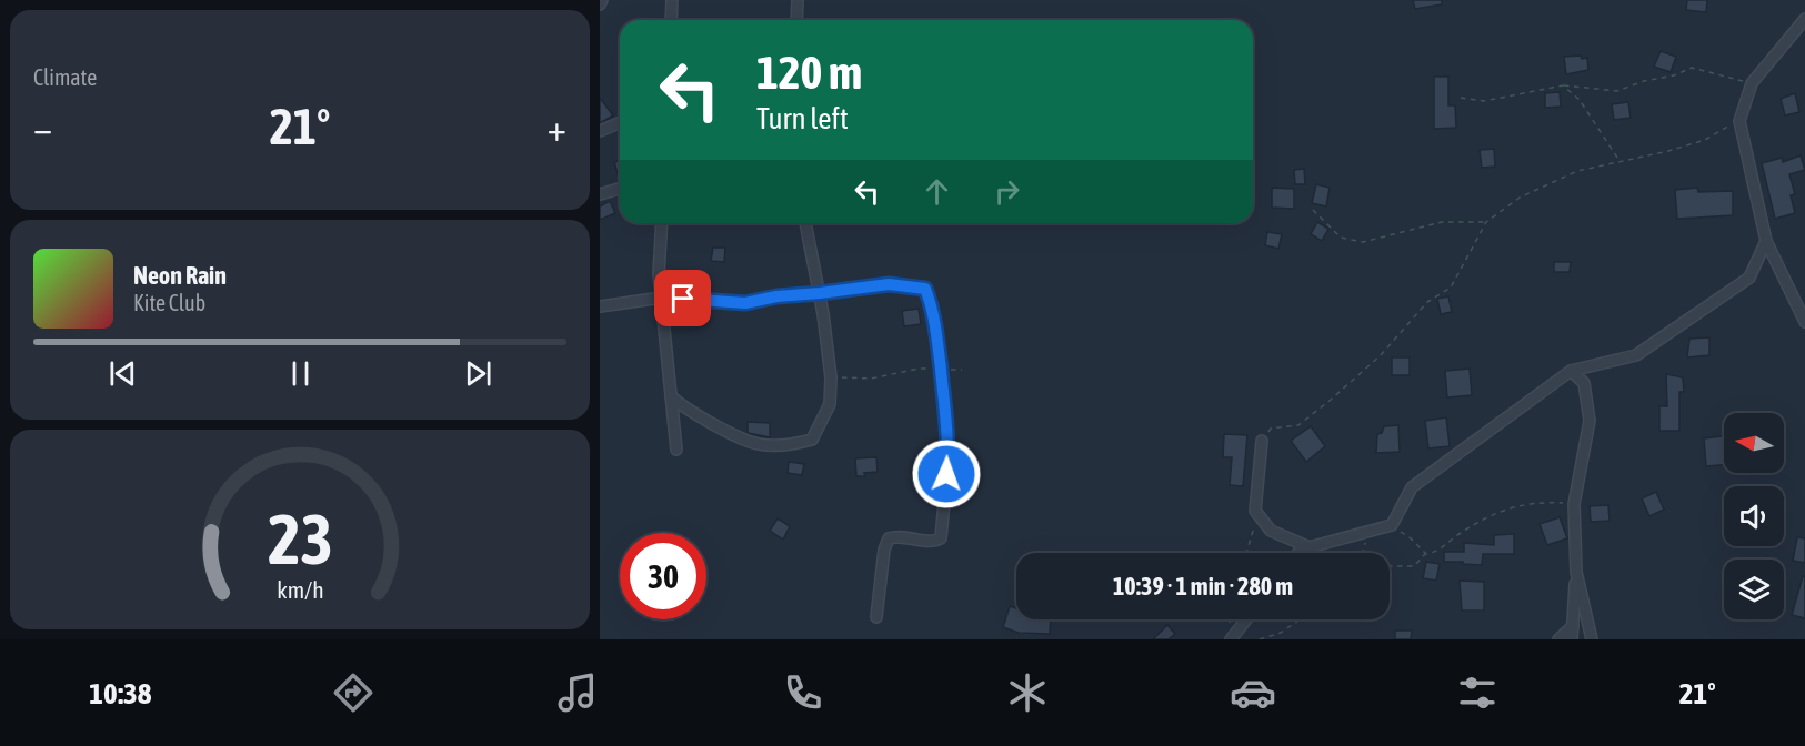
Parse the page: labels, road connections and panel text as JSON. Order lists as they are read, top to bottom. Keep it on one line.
{"north":"left","page":{"tile":"Climate","turn":["120 m","Turn left"],"heat":["−","21°","+"],"song":["Neon Rain","Kite Club"],"limit":"30","trip":"10:39 · 1 min · 280 m","tabs":["10:38","21°"],"gauge":["23","km/h"]}}
